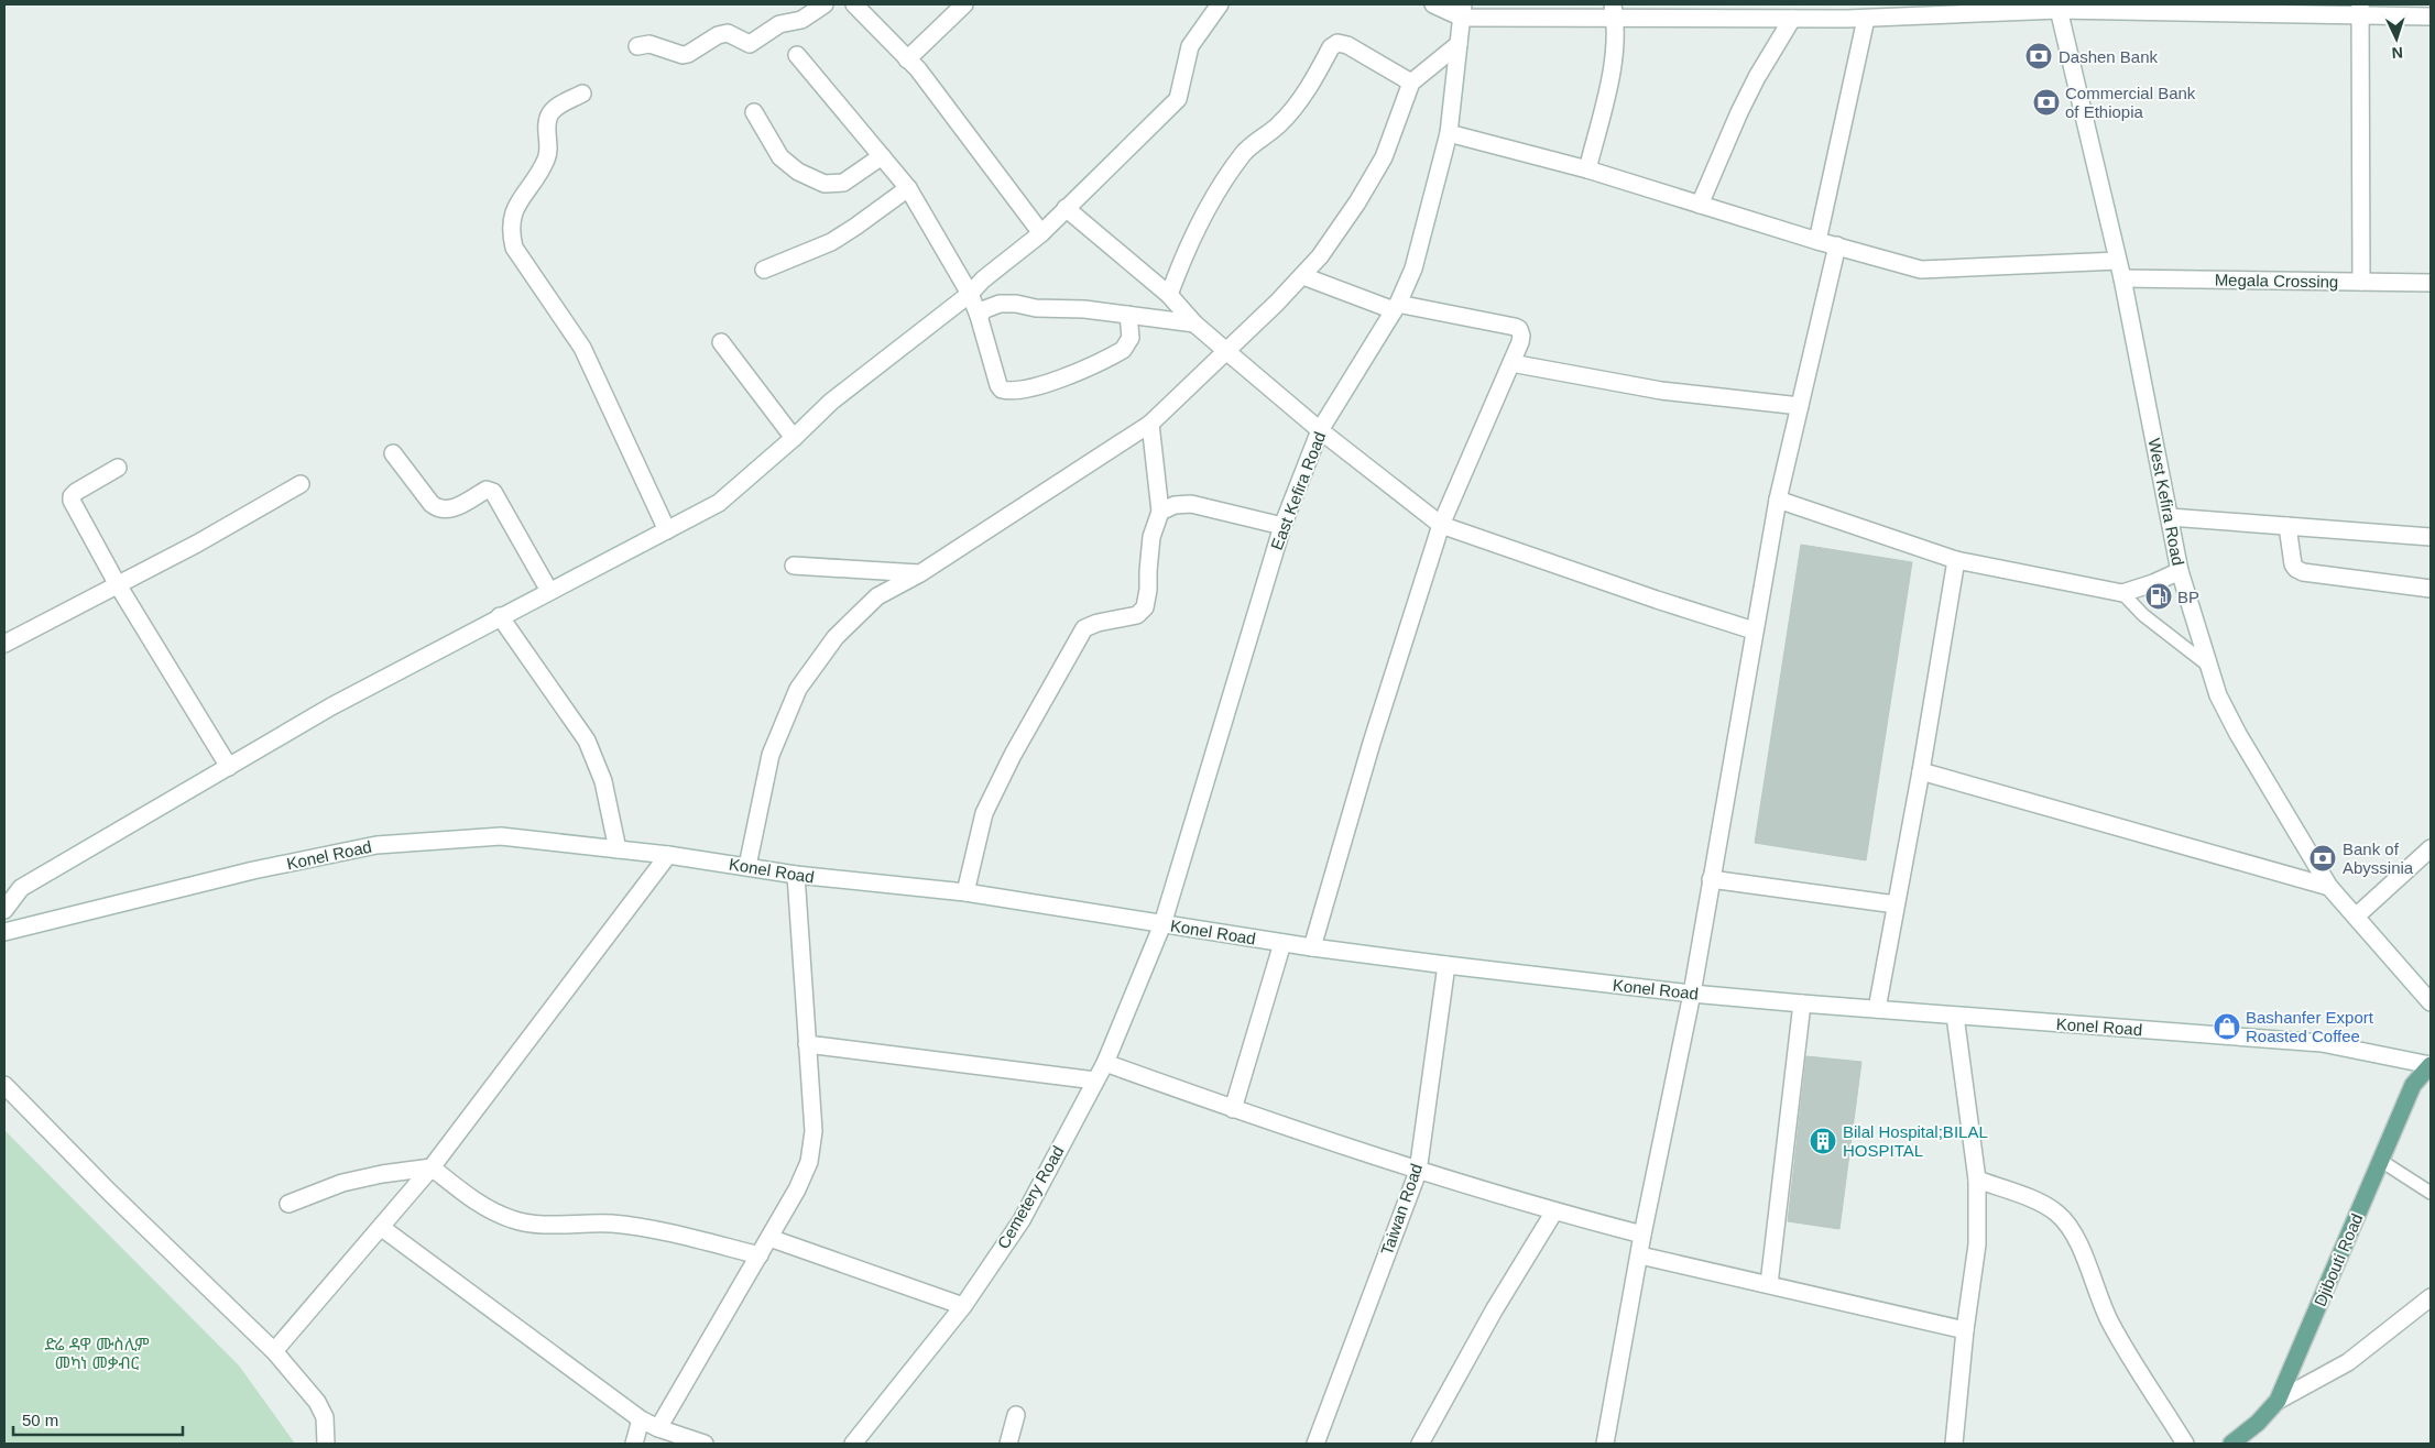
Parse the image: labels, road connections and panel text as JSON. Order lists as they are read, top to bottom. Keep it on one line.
{"streets":{"main road":["Djibouti Road"],"street":["Megala Crossing","East Kefira Road","West Kefira Road","Konel Road","Cemetery Road","Taiwan Road"]},"crossings":[["Megala Crossing","West Kefira Road"],["East Kefira Road","Konel Road"],["East Kefira Road","Cemetery Road"],["Konel Road","Cemetery Road"],["Konel Road","Taiwan Road"],["Konel Road","Djibouti Road"]],"parks":["ድሬ ዳዋ ሙስሊም መካነ መቃብር"],"places":{"bank":["Dashen Bank","Commercial Bank of Ethiopia","Bank of Abyssinia"],"fuel station":["BP"],"shop":["Bashanfer Export Roasted Coffee"],"building":["Bilal Hospital;BILAL HOSPITAL"]},"scale_bar":"50 m","north":"bottom"}
